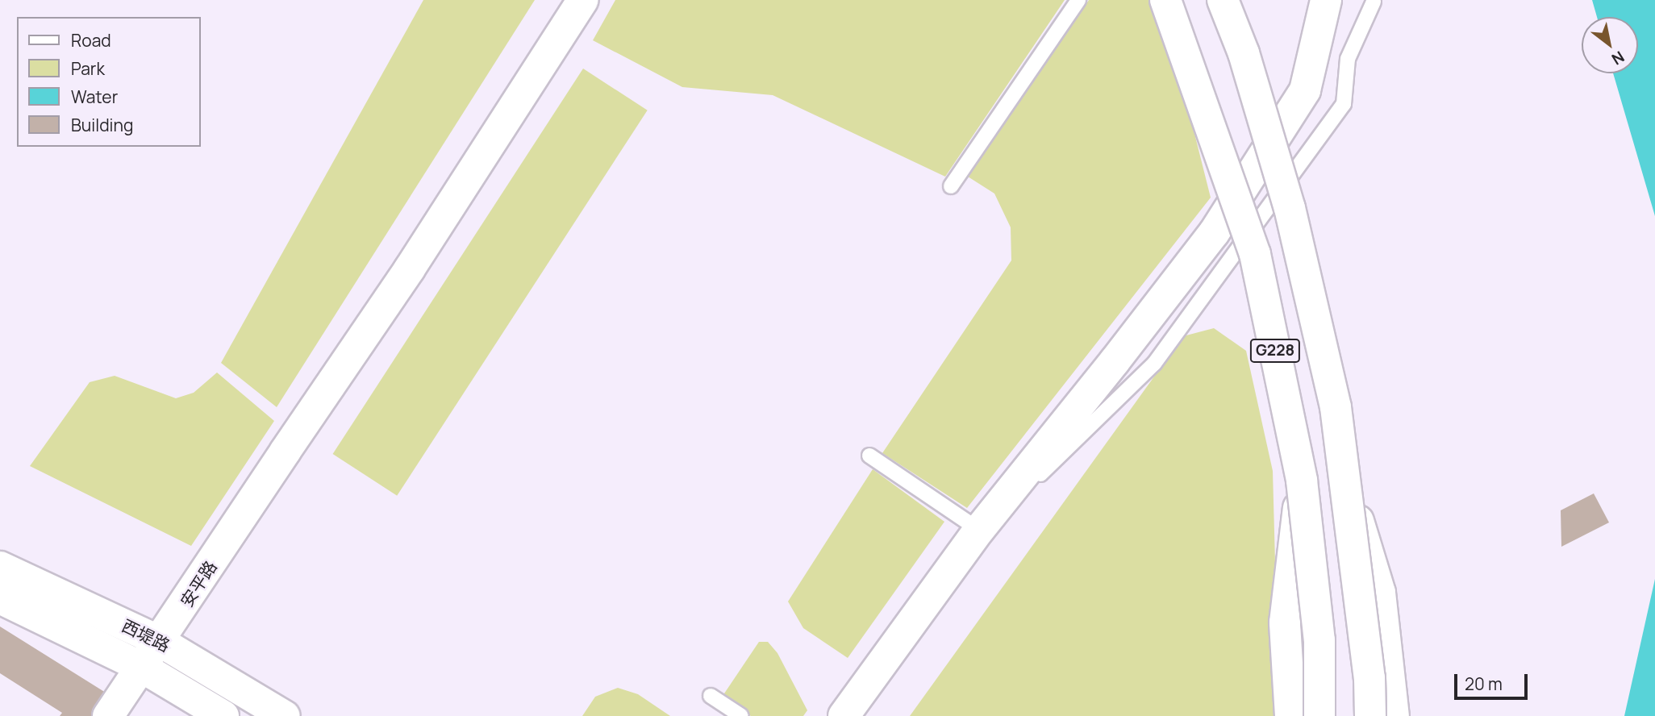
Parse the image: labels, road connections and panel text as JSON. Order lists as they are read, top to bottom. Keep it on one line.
{"streets":{"main road":["G228","安平路","西堤路"]},"crossings":[["安平路","西堤路"]],"legend":["Road","Park","Water","Building"],"scale_bar":"20 m","north":"bottom right"}
